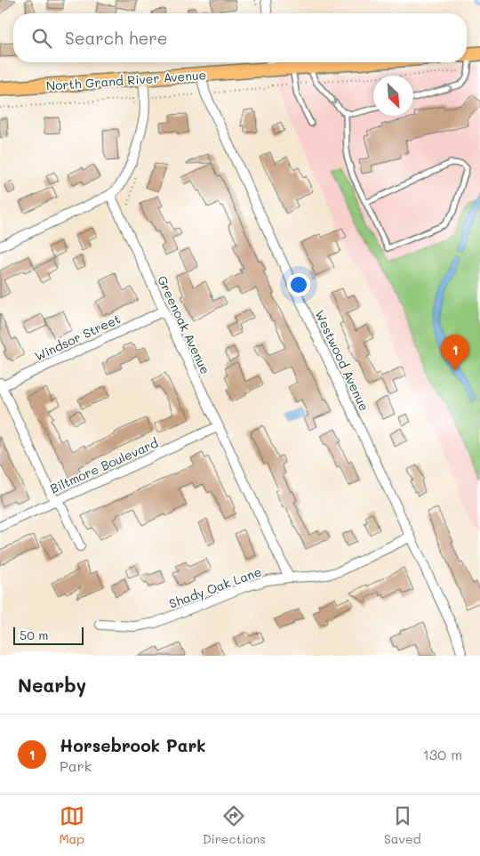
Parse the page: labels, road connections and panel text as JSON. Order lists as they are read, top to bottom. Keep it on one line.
{"streets":{"main road":["North Grand River Avenue"],"street":["Greenoak Avenue","Windsor Street","Westwood Avenue","Biltmore Boulevard","Shady Oak Lane"]},"crossings":[["North Grand River Avenue","Westwood Avenue"],["Greenoak Avenue","Windsor Street"],["Greenoak Avenue","Biltmore Boulevard"],["Greenoak Avenue","Shady Oak Lane"],["Westwood Avenue","Shady Oak Lane"]],"scale_bar":"50 m","north":"bottom right","page":{"search":"Search here","pins":"1","scale":"50 m","heading":"Nearby","list":[{"mark":"1","name":"Horsebrook Park","note":"Park","value":"130 m"}],"nav":["Map","Directions","Saved"]}}
